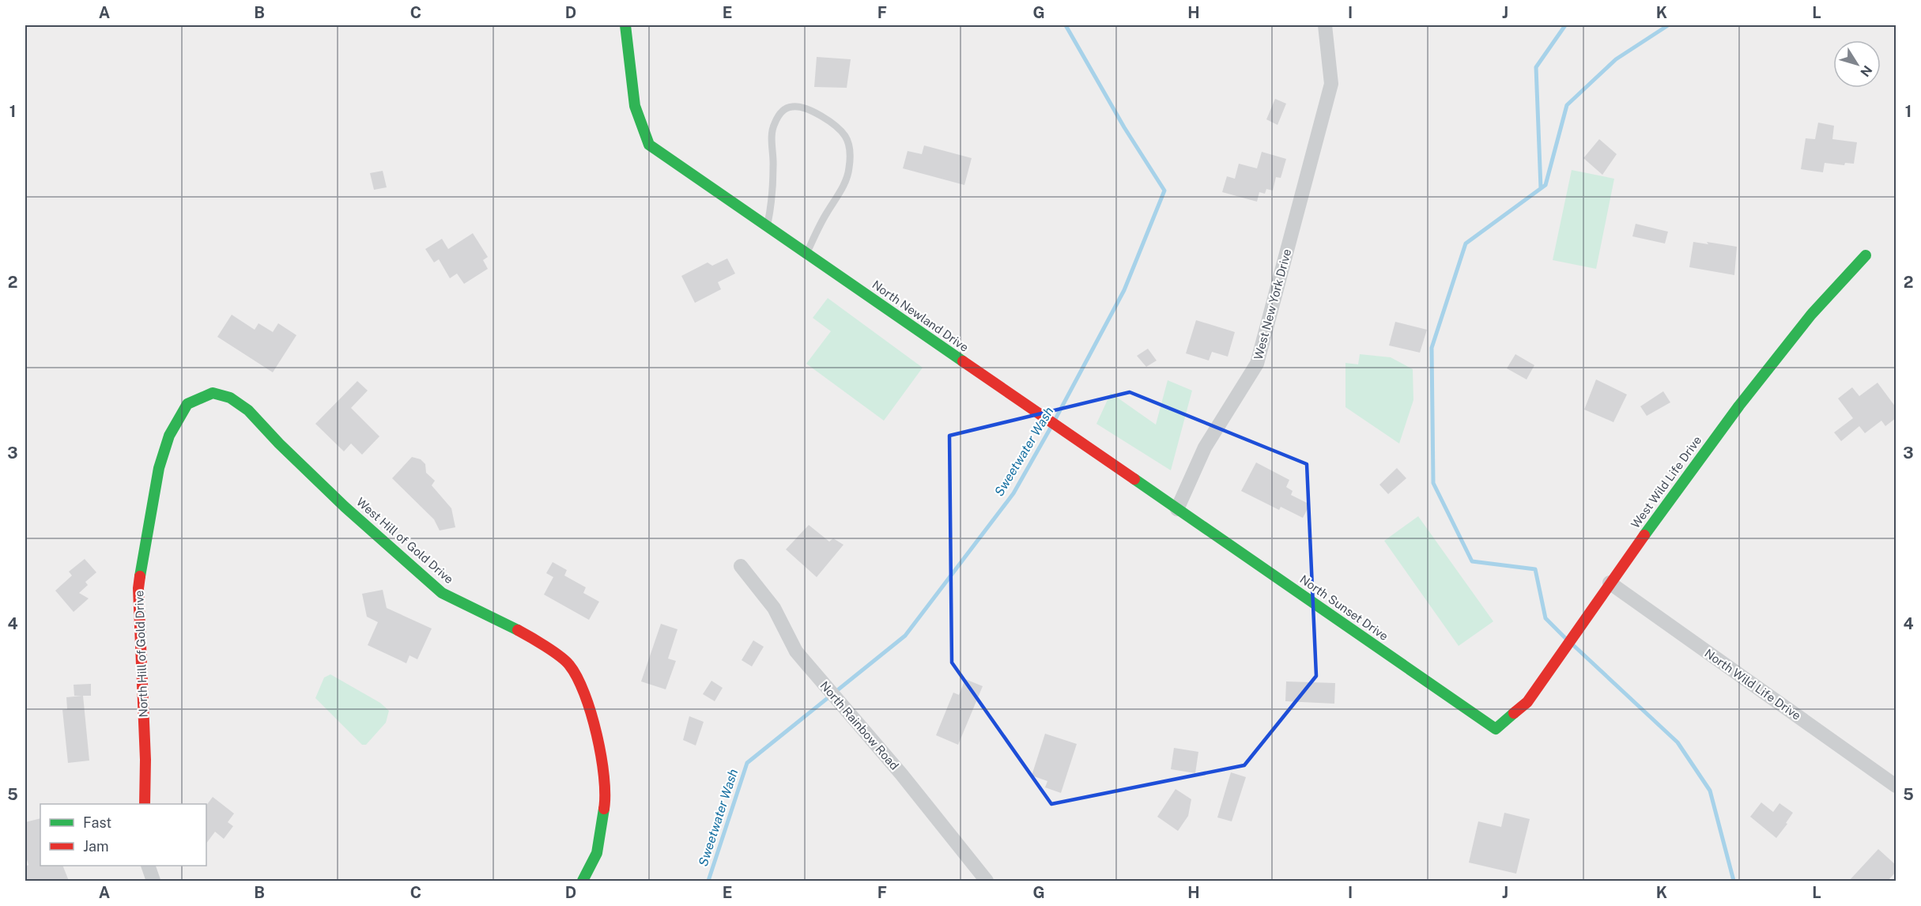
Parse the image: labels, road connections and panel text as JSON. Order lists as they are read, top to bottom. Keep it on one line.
{"streets":{"street":["West New York Drive","North Newland Drive","West Wild Life Drive","West Hill of Gold Drive","North Sunset Drive","North Hill of Gold Drive","North Wild Life Drive","North Rainbow Road"]},"crossings":[["West New York Drive","North Newland Drive"],["West New York Drive","North Sunset Drive"],["North Newland Drive","North Sunset Drive"],["West Wild Life Drive","North Sunset Drive"],["West Wild Life Drive","North Wild Life Drive"],["West Hill of Gold Drive","North Hill of Gold Drive"]],"water":["Sweetwater Wash"],"legend":["Fast","Jam"],"north":"bottom right","grid":{"columns":["A","B","C","D","E","F","G","H","I","J","K","L"],"rows":["1","2","3","4","5"]}}
